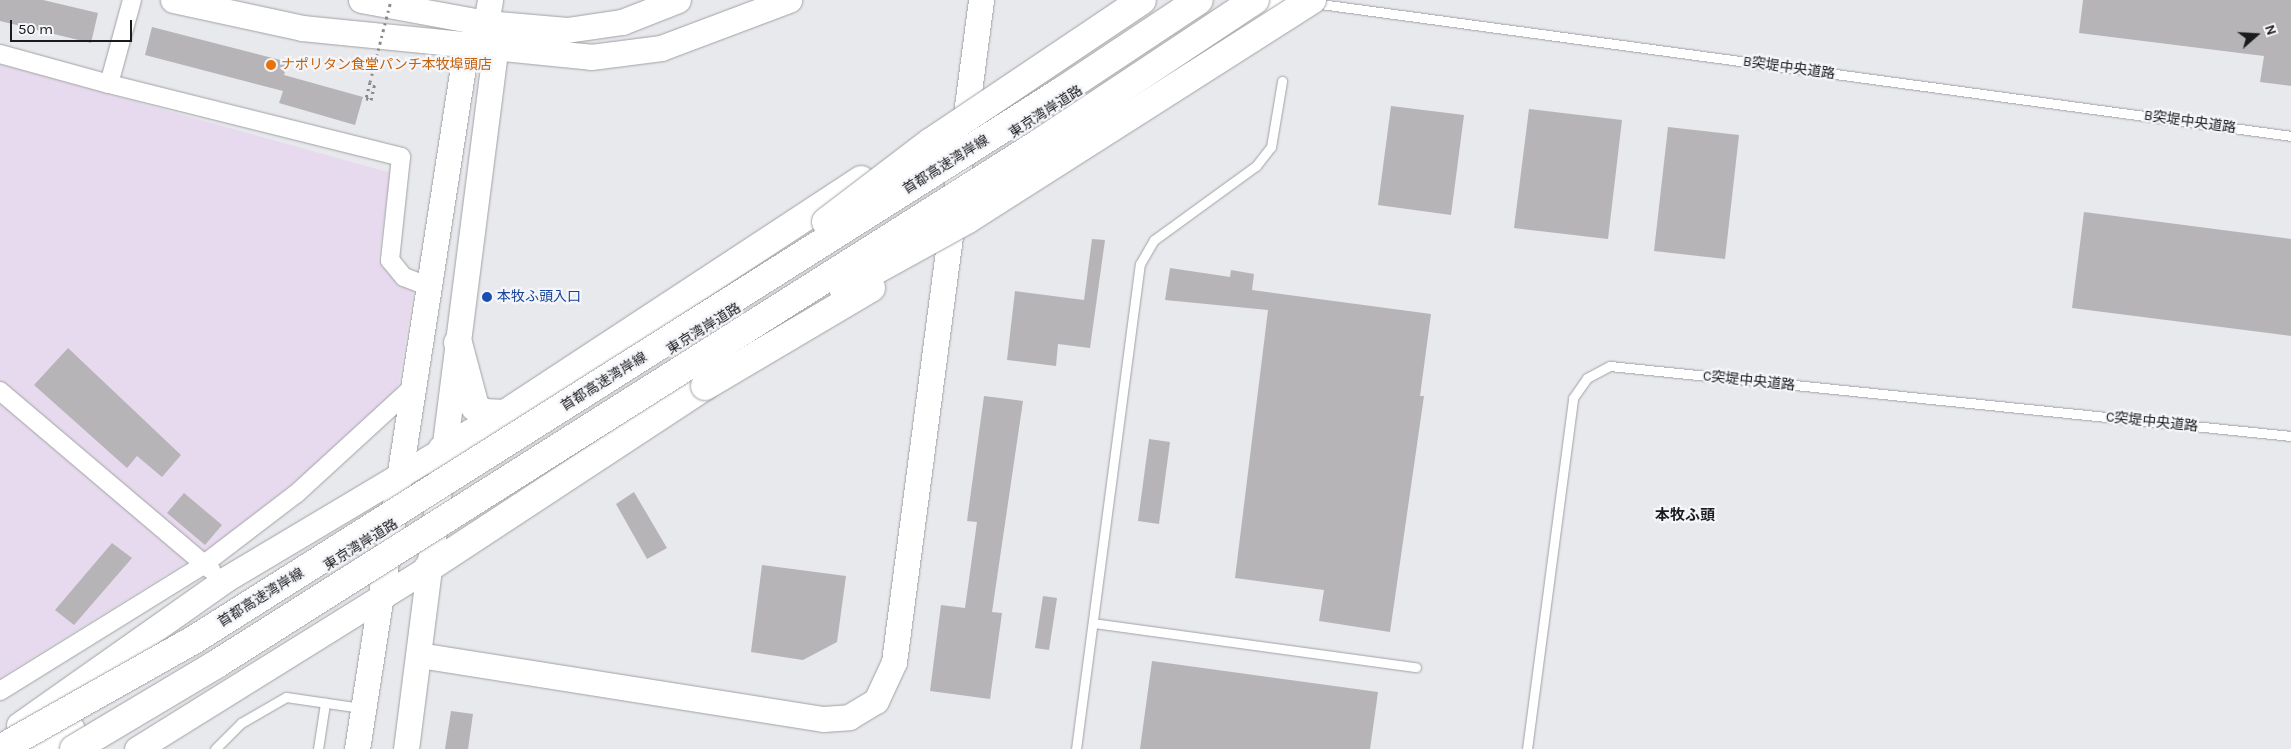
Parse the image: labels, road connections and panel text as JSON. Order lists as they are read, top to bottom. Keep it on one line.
{"streets":{"highway":["東京湾岸道路","首都高速湾岸線"],"lane":["B突堤中央道路","C突堤中央道路"]},"districts":["本牧ふ頭"],"places":["ナポリタン食堂パンチ本牧埠頭店","本牧ふ頭入口"],"scale_bar":"50 m","north":"right"}
